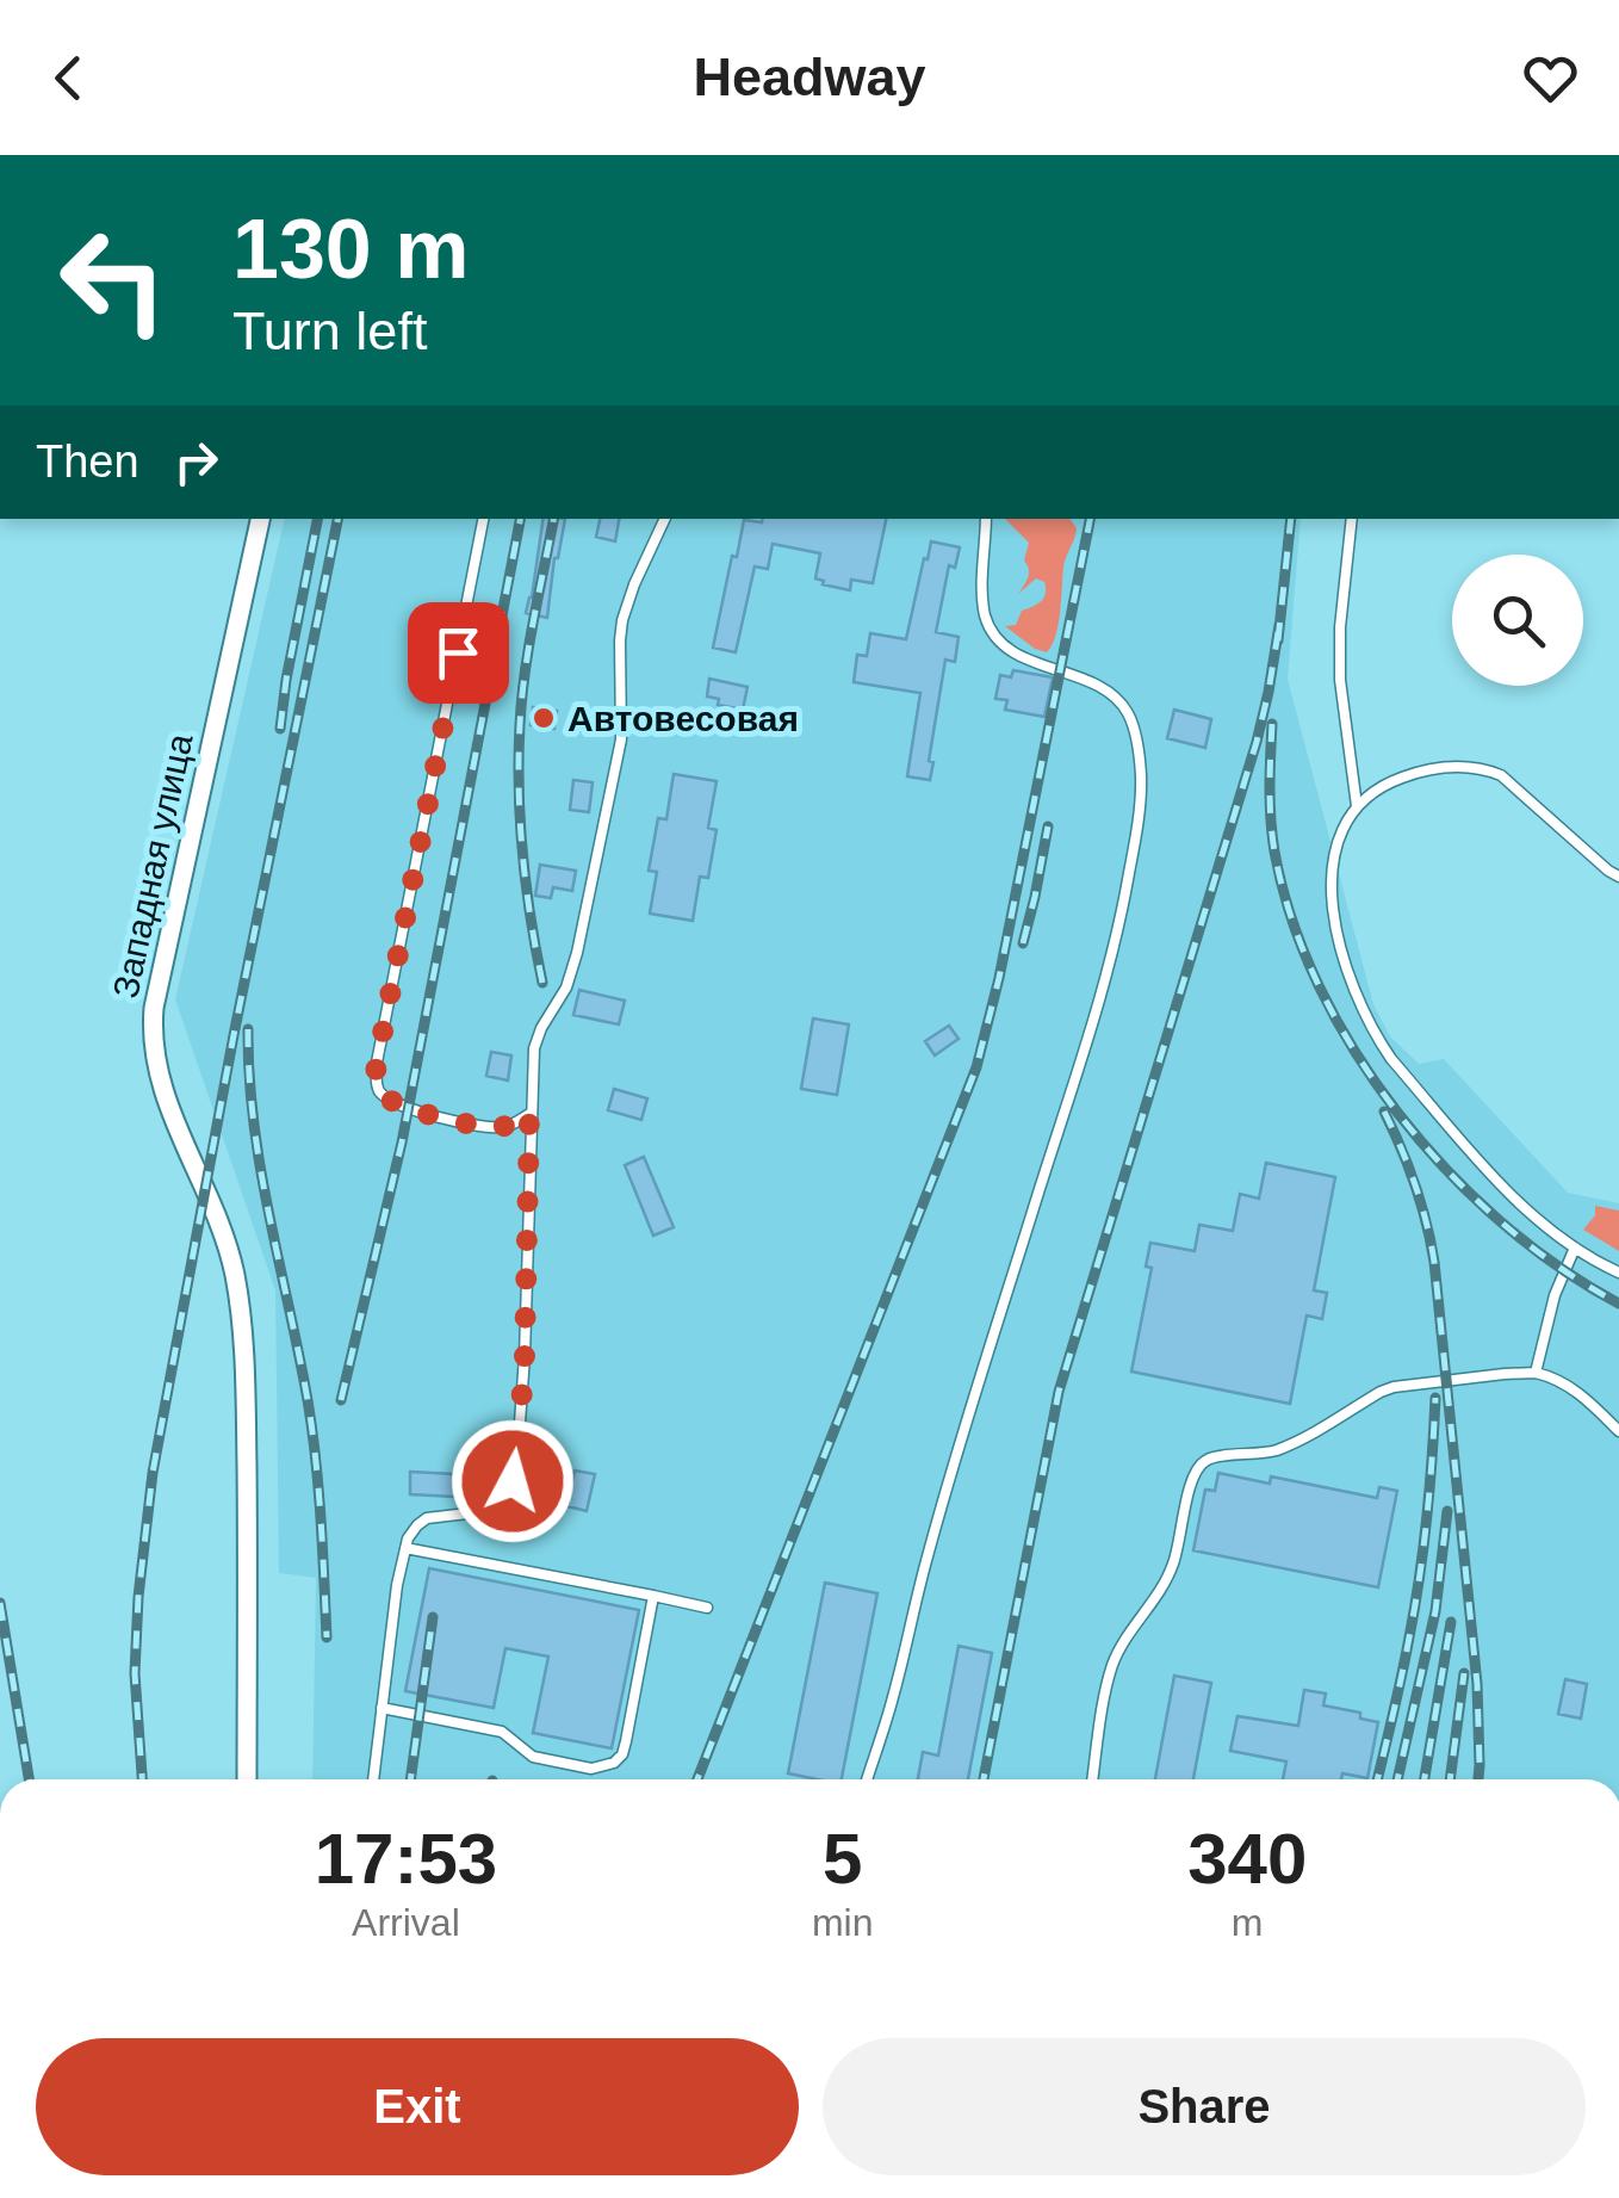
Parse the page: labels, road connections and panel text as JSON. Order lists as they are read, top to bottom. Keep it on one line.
{"streets":{"street":["Западная улица"]},"places":["Автовесовая"],"page":{"header":"Headway","turn":["130 m","Turn left"],"then":"Then","eta":["17:53","Arrival","5","min","340","m"],"buttons":["Exit","Share"]}}
